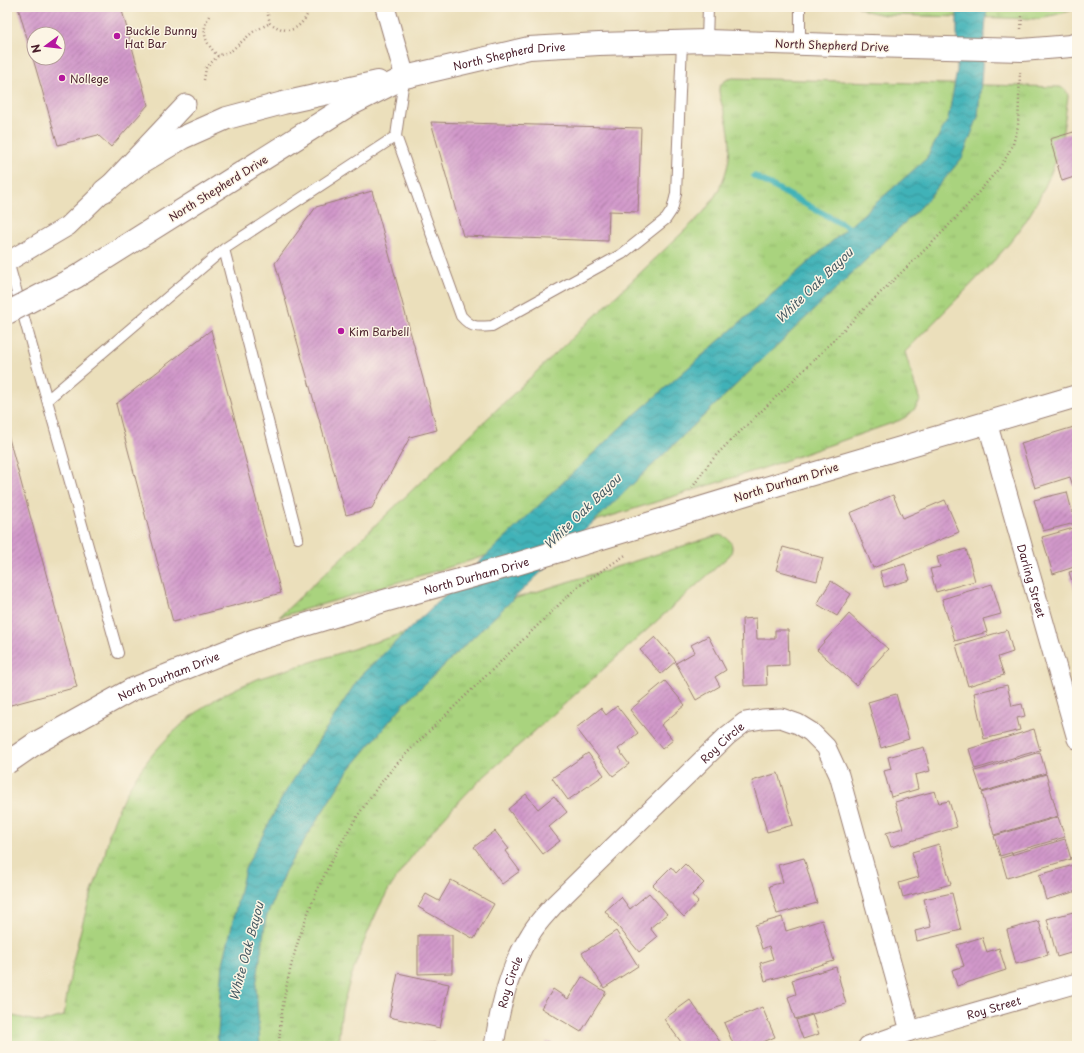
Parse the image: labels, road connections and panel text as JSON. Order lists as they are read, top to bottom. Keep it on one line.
{"streets":{"main road":["North Shepherd Drive","North Durham Drive"],"street":["Darling Street","Roy Circle","Roy Street"]},"crossings":[["North Durham Drive","Darling Street"],["Roy Circle","Roy Street"]],"water":["White Oak Bayou"],"places":["Buckle Bunny Hat Bar","Nollege","Kim Barbell"],"north":"left"}
